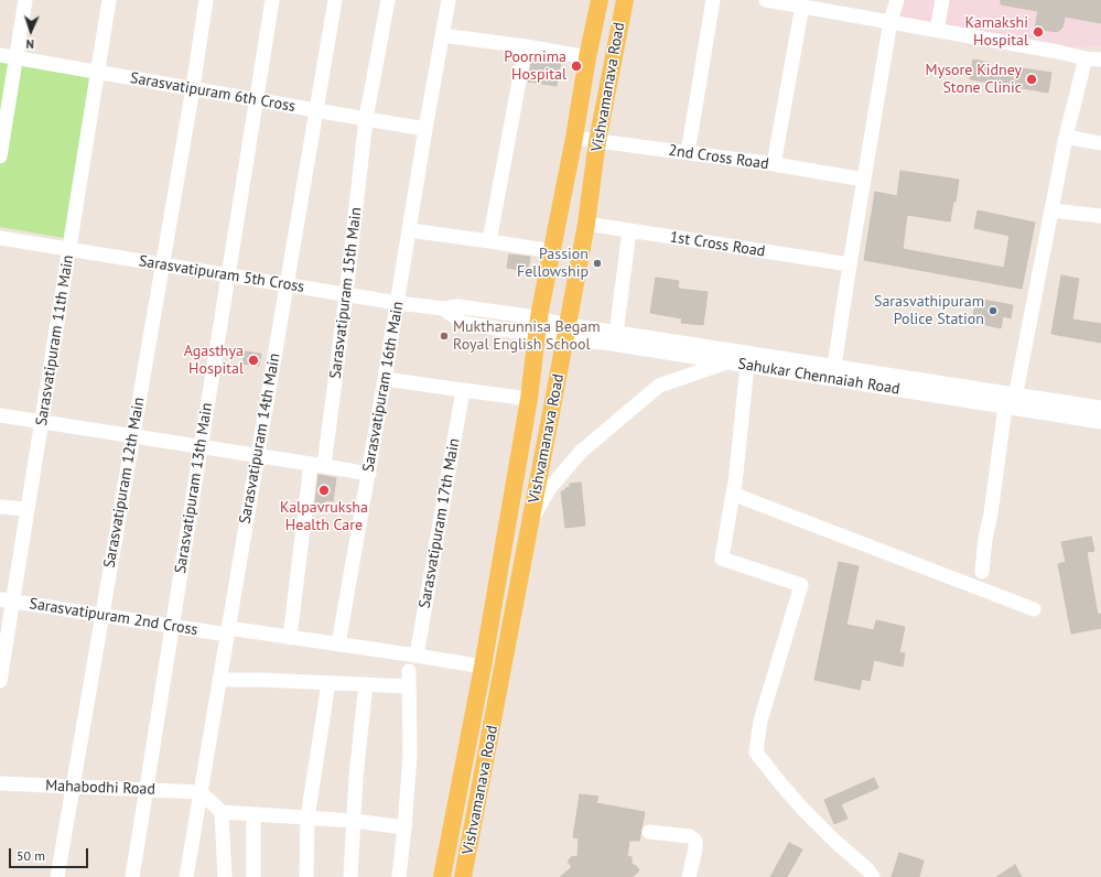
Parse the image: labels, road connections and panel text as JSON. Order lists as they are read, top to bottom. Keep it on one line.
{"streets":{"main road":["Vishvamanava Road"],"street":["Sarasvatipuram 6th Cross","2nd Cross Road","1st Cross Road","Sarasvatipuram 5th Cross","Sarasvatipuram 15th Main","Sarasvatipuram 11th Main","Sahukar Chennaiah Road","Sarasvatipuram 16th Main","Sarasvatipuram 14th Main","Sarasvatipuram 12th Main","Sarasvatipuram 13th Main","Sarasvatipuram 17th Main","Sarasvatipuram 2nd Cross","Mahabodhi Road"]},"crossings":[["Vishvamanava Road","2nd Cross Road"],["Vishvamanava Road","1st Cross Road"],["Vishvamanava Road","Sarasvatipuram 5th Cross"],["Vishvamanava Road","Sahukar Chennaiah Road"],["Vishvamanava Road","Sarasvatipuram 2nd Cross"],["Sarasvatipuram 6th Cross","Sarasvatipuram 15th Main"],["Sarasvatipuram 6th Cross","Sarasvatipuram 11th Main"],["Sarasvatipuram 6th Cross","Sarasvatipuram 16th Main"],["Sarasvatipuram 6th Cross","Sarasvatipuram 14th Main"],["Sarasvatipuram 6th Cross","Sarasvatipuram 12th Main"],["Sarasvatipuram 6th Cross","Sarasvatipuram 13th Main"],["Sarasvatipuram 5th Cross","Sarasvatipuram 15th Main"],["Sarasvatipuram 5th Cross","Sarasvatipuram 11th Main"],["Sarasvatipuram 5th Cross","Sahukar Chennaiah Road"],["Sarasvatipuram 5th Cross","Sarasvatipuram 16th Main"],["Sarasvatipuram 5th Cross","Sarasvatipuram 14th Main"],["Sarasvatipuram 5th Cross","Sarasvatipuram 12th Main"],["Sarasvatipuram 5th Cross","Sarasvatipuram 13th Main"],["Sarasvatipuram 15th Main","Sarasvatipuram 2nd Cross"],["Sarasvatipuram 11th Main","Sarasvatipuram 2nd Cross"],["Sarasvatipuram 16th Main","Sarasvatipuram 2nd Cross"],["Sarasvatipuram 14th Main","Sarasvatipuram 2nd Cross"],["Sarasvatipuram 14th Main","Mahabodhi Road"],["Sarasvatipuram 12th Main","Sarasvatipuram 2nd Cross"],["Sarasvatipuram 12th Main","Mahabodhi Road"],["Sarasvatipuram 13th Main","Sarasvatipuram 2nd Cross"],["Sarasvatipuram 13th Main","Mahabodhi Road"],["Sarasvatipuram 17th Main","Sarasvatipuram 2nd Cross"]],"places":["Kamakshi Hospital","Poornima Hospital","Mysore Kidney Stone Clinic","Passion Fellowship","Sarasvathipuram Police Station","Muktharunnisa Begam Royal English School","Agasthya Hospital","Kalpavruksha Health Care"],"scale_bar":"50 m","north":"bottom"}
